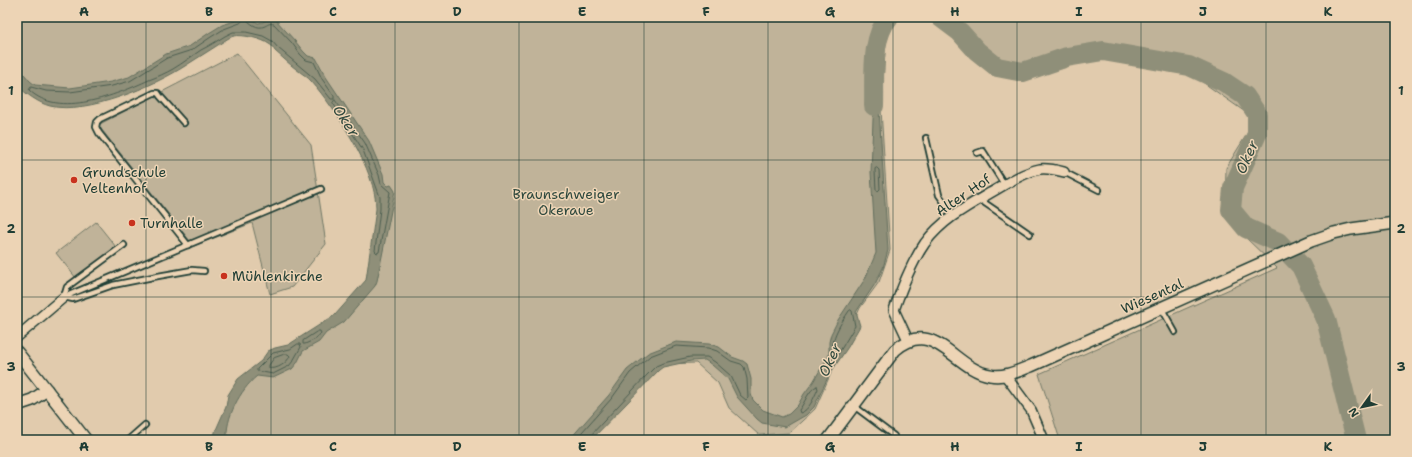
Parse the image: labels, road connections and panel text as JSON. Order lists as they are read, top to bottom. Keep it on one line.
{"streets":{"street":["Alter Hof","Wiesental"]},"crossings":[["Alter Hof","Wiesental"]],"water":["Oker"],"parks":["Braunschweiger Okeraue"],"places":["Grundschule Veltenhof","Turnhalle","Mühlenkirche"],"north":"bottom left","grid":{"columns":["A","B","C","D","E","F","G","H","I","J","K"],"rows":["1","2","3"]}}
